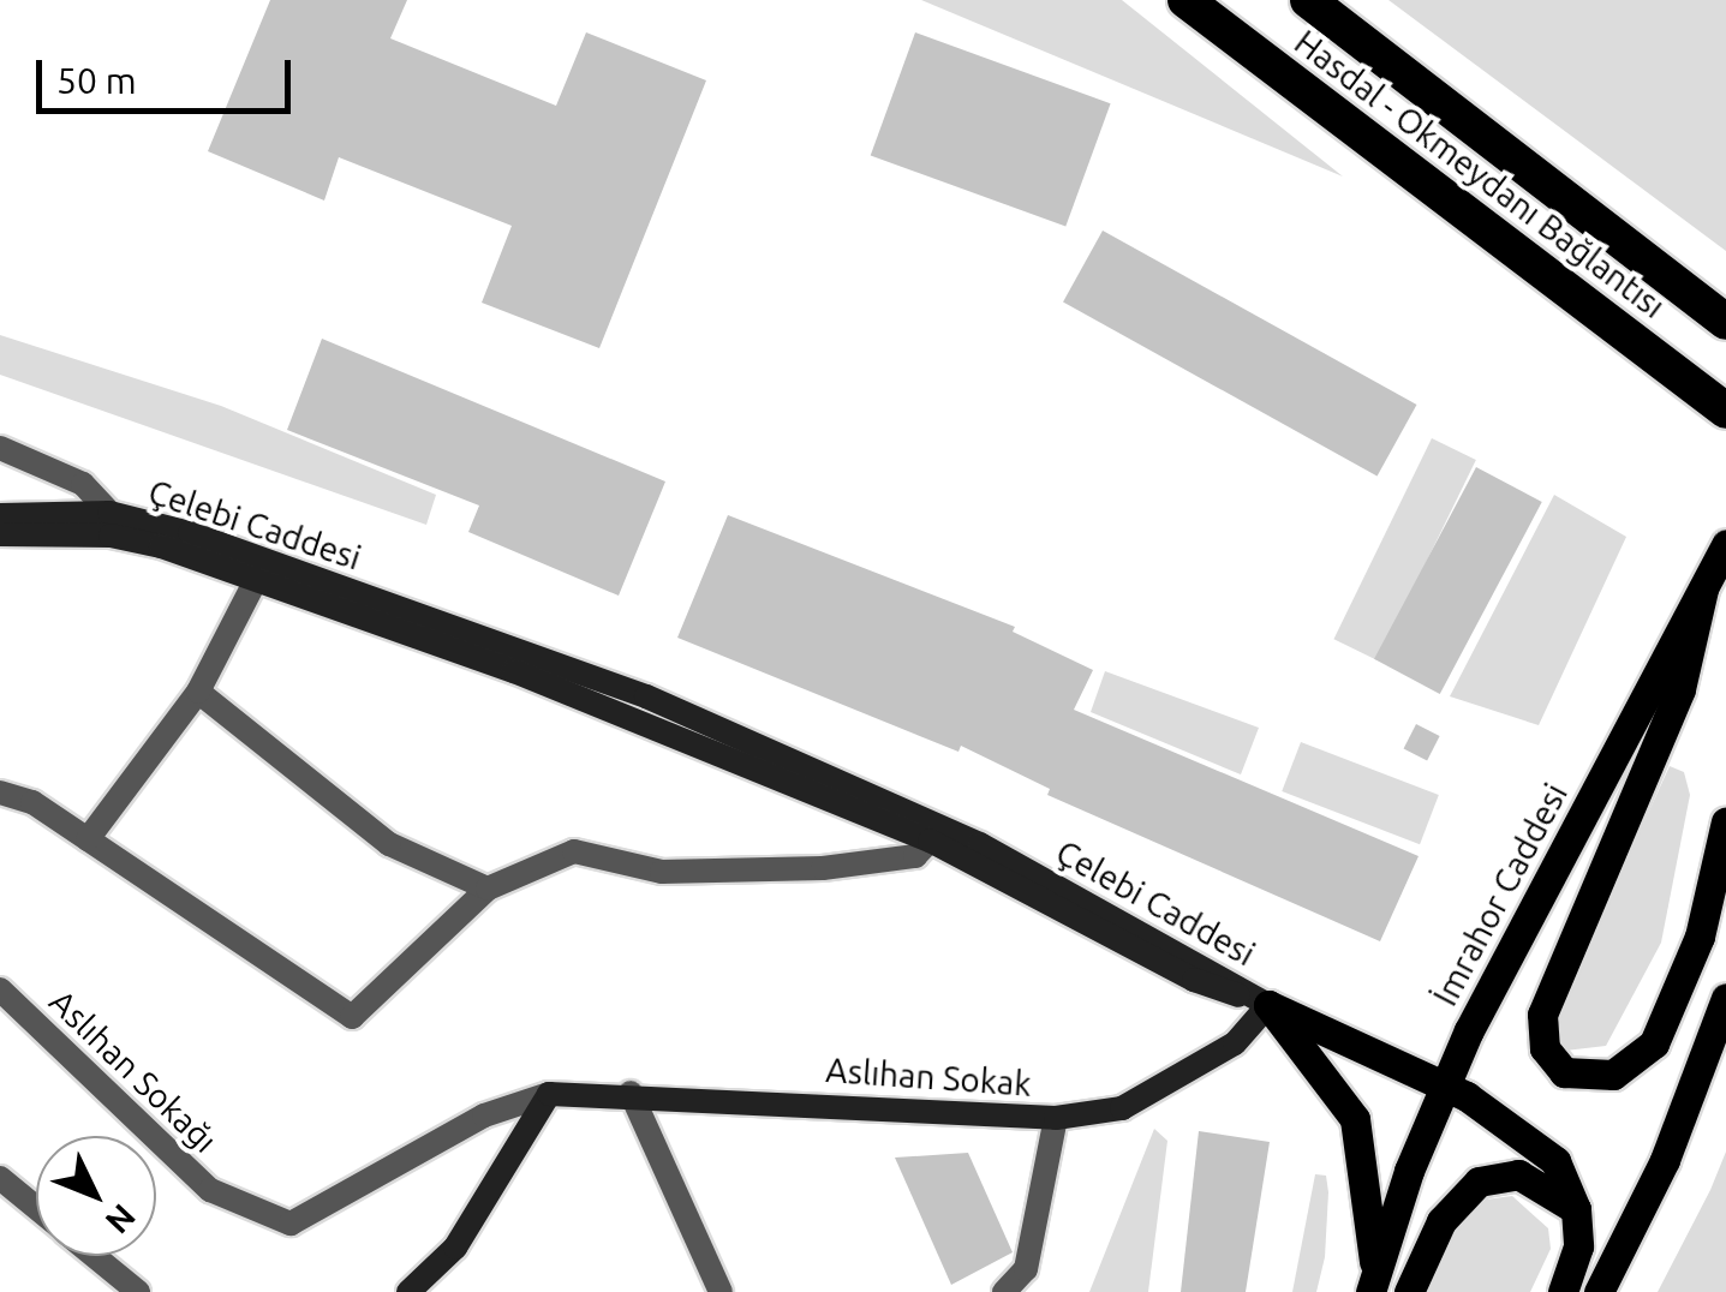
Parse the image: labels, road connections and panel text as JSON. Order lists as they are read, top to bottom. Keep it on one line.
{"streets":{"highway":["Hasdal - Okmeydanı Bağlantısı"],"main road":["İmrahor Caddesi"],"street":["Çelebi Caddesi","Aslıhan Sokağı","Aslıhan Sokak"]},"crossings":[["Çelebi Caddesi","Aslıhan Sokak"],["Aslıhan Sokağı","Aslıhan Sokak"]],"scale_bar":"50 m","north":"bottom right"}
